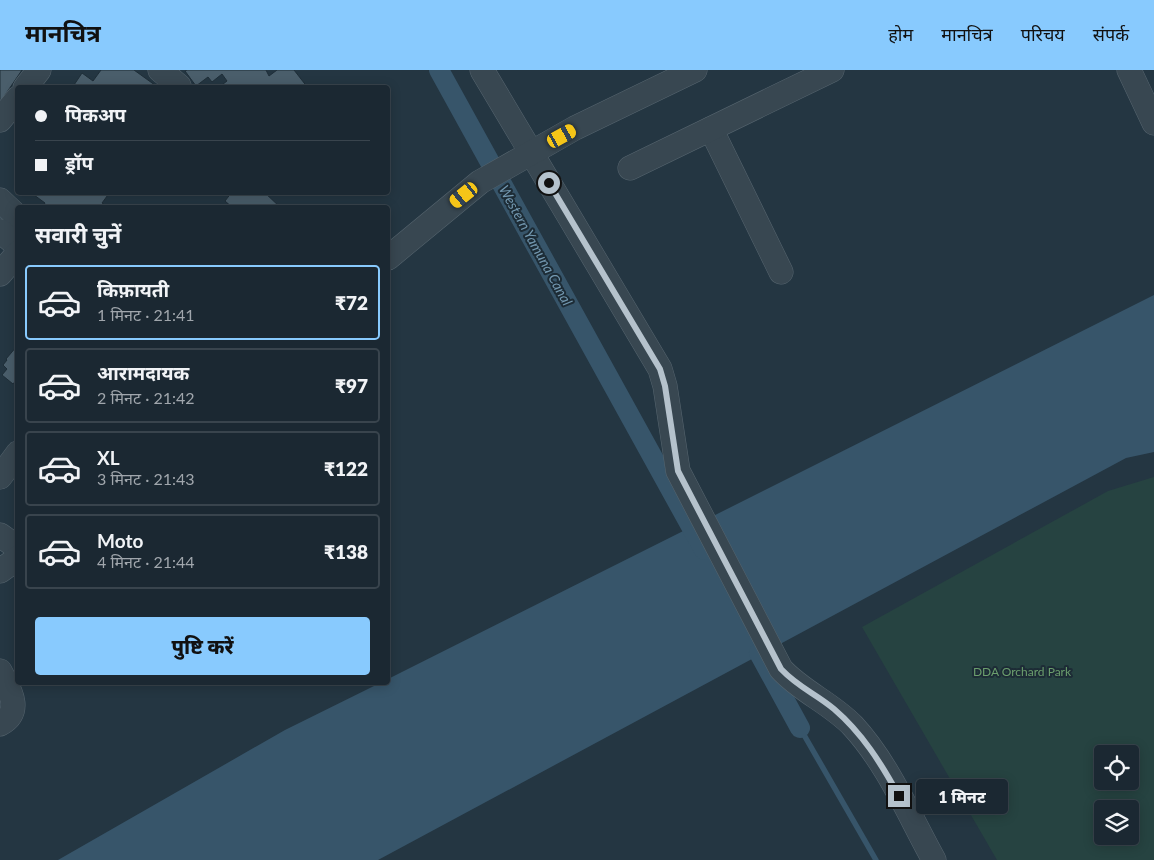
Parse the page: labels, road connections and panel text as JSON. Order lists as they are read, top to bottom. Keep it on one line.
{"water":["Western Yamuna Canal"],"parks":["DDA Orchard Park"],"page":{"header":"मानचित्र","nav":["होम","मानचित्र","परिचय","संपर्क"],"banner":["पिकअप","ड्रॉप"],"heading":"सवारी चुनें","list":[{"name":"किफ़ायती","note":"1 मिनट · 21:41","value":"₹72"},{"name":"आरामदायक","note":"2 मिनट · 21:42","value":"₹97"},{"name":"XL","note":"3 मिनट · 21:43","value":"₹122"},{"name":"Moto","note":"4 मिनट · 21:44","value":"₹138"}],"buttons":"पुष्टि करें","bubble":"1 मिनट"}}
